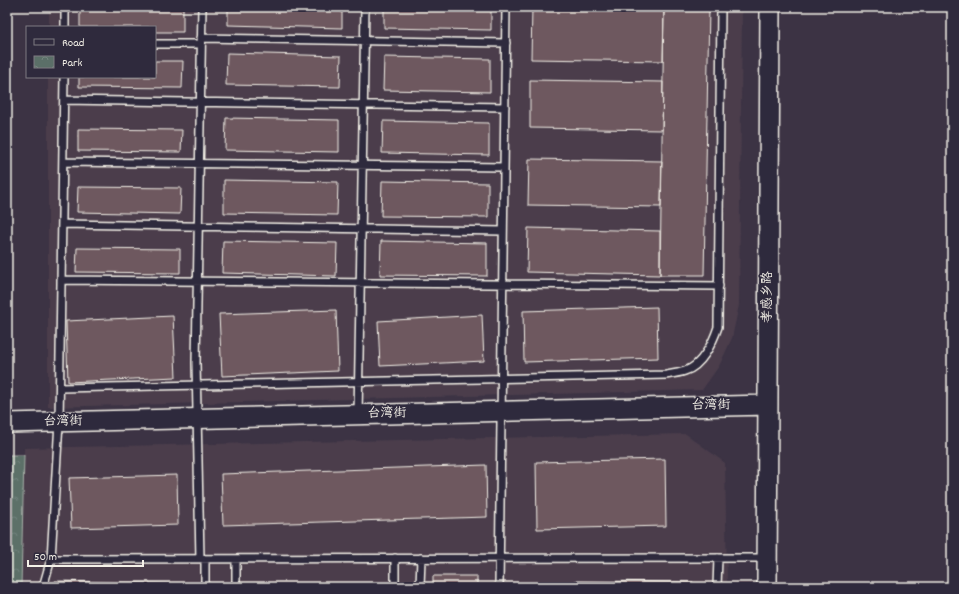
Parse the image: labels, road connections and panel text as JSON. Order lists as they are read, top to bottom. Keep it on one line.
{"streets":{"main road":["孝感乡路","台湾街"]},"crossings":[["孝感乡路","台湾街"]],"legend":["Road","Park"],"scale_bar":"50 m"}
